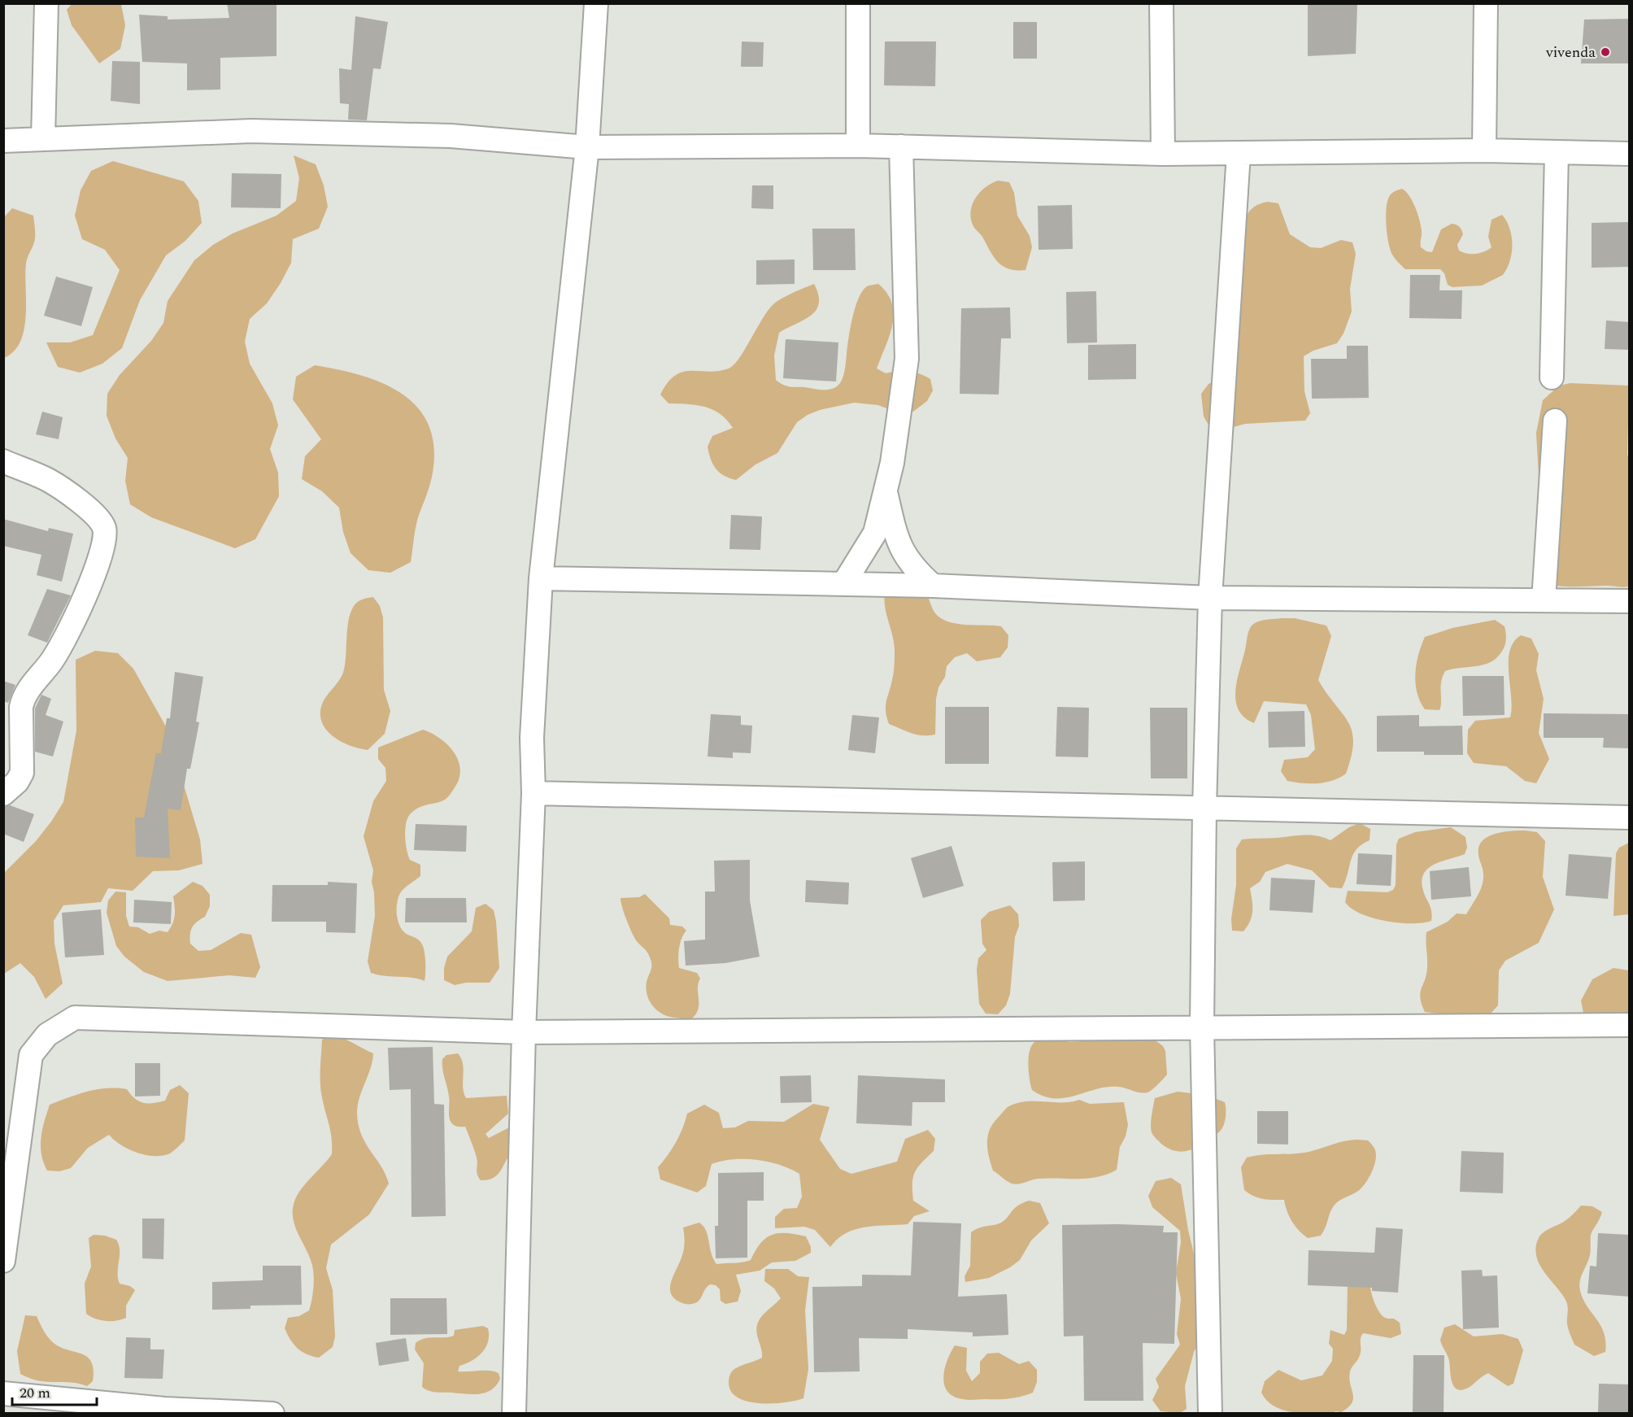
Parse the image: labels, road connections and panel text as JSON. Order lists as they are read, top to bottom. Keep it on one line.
{"places":["vivenda"],"scale_bar":"20 m"}
